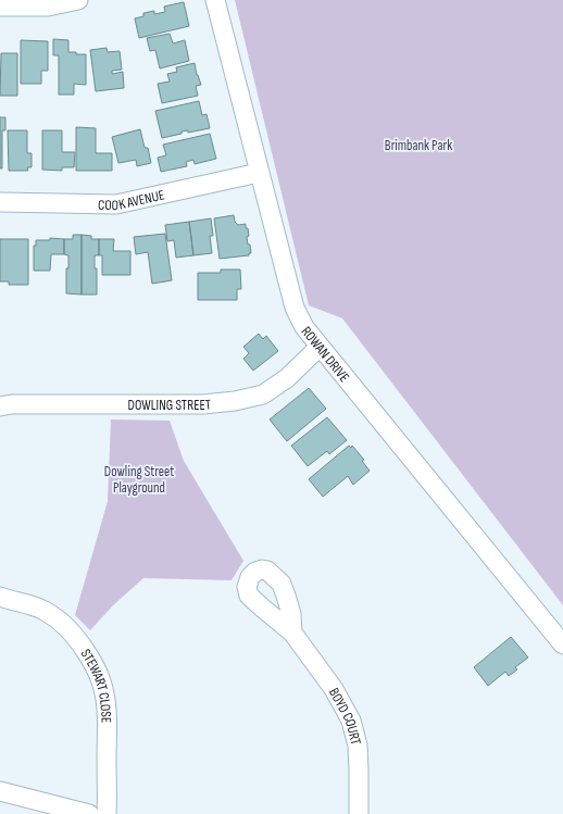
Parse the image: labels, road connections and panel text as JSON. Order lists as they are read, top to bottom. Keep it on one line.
{"streets":{"street":["COOK AVENUE","ROWAN DRIVE","DOWLING STREET","STEWART CLOSE","BOYD COURT"]},"crossings":[["COOK AVENUE","ROWAN DRIVE"],["ROWAN DRIVE","DOWLING STREET"]],"parks":["Brimbank Park","Dowling Street Playground"]}
